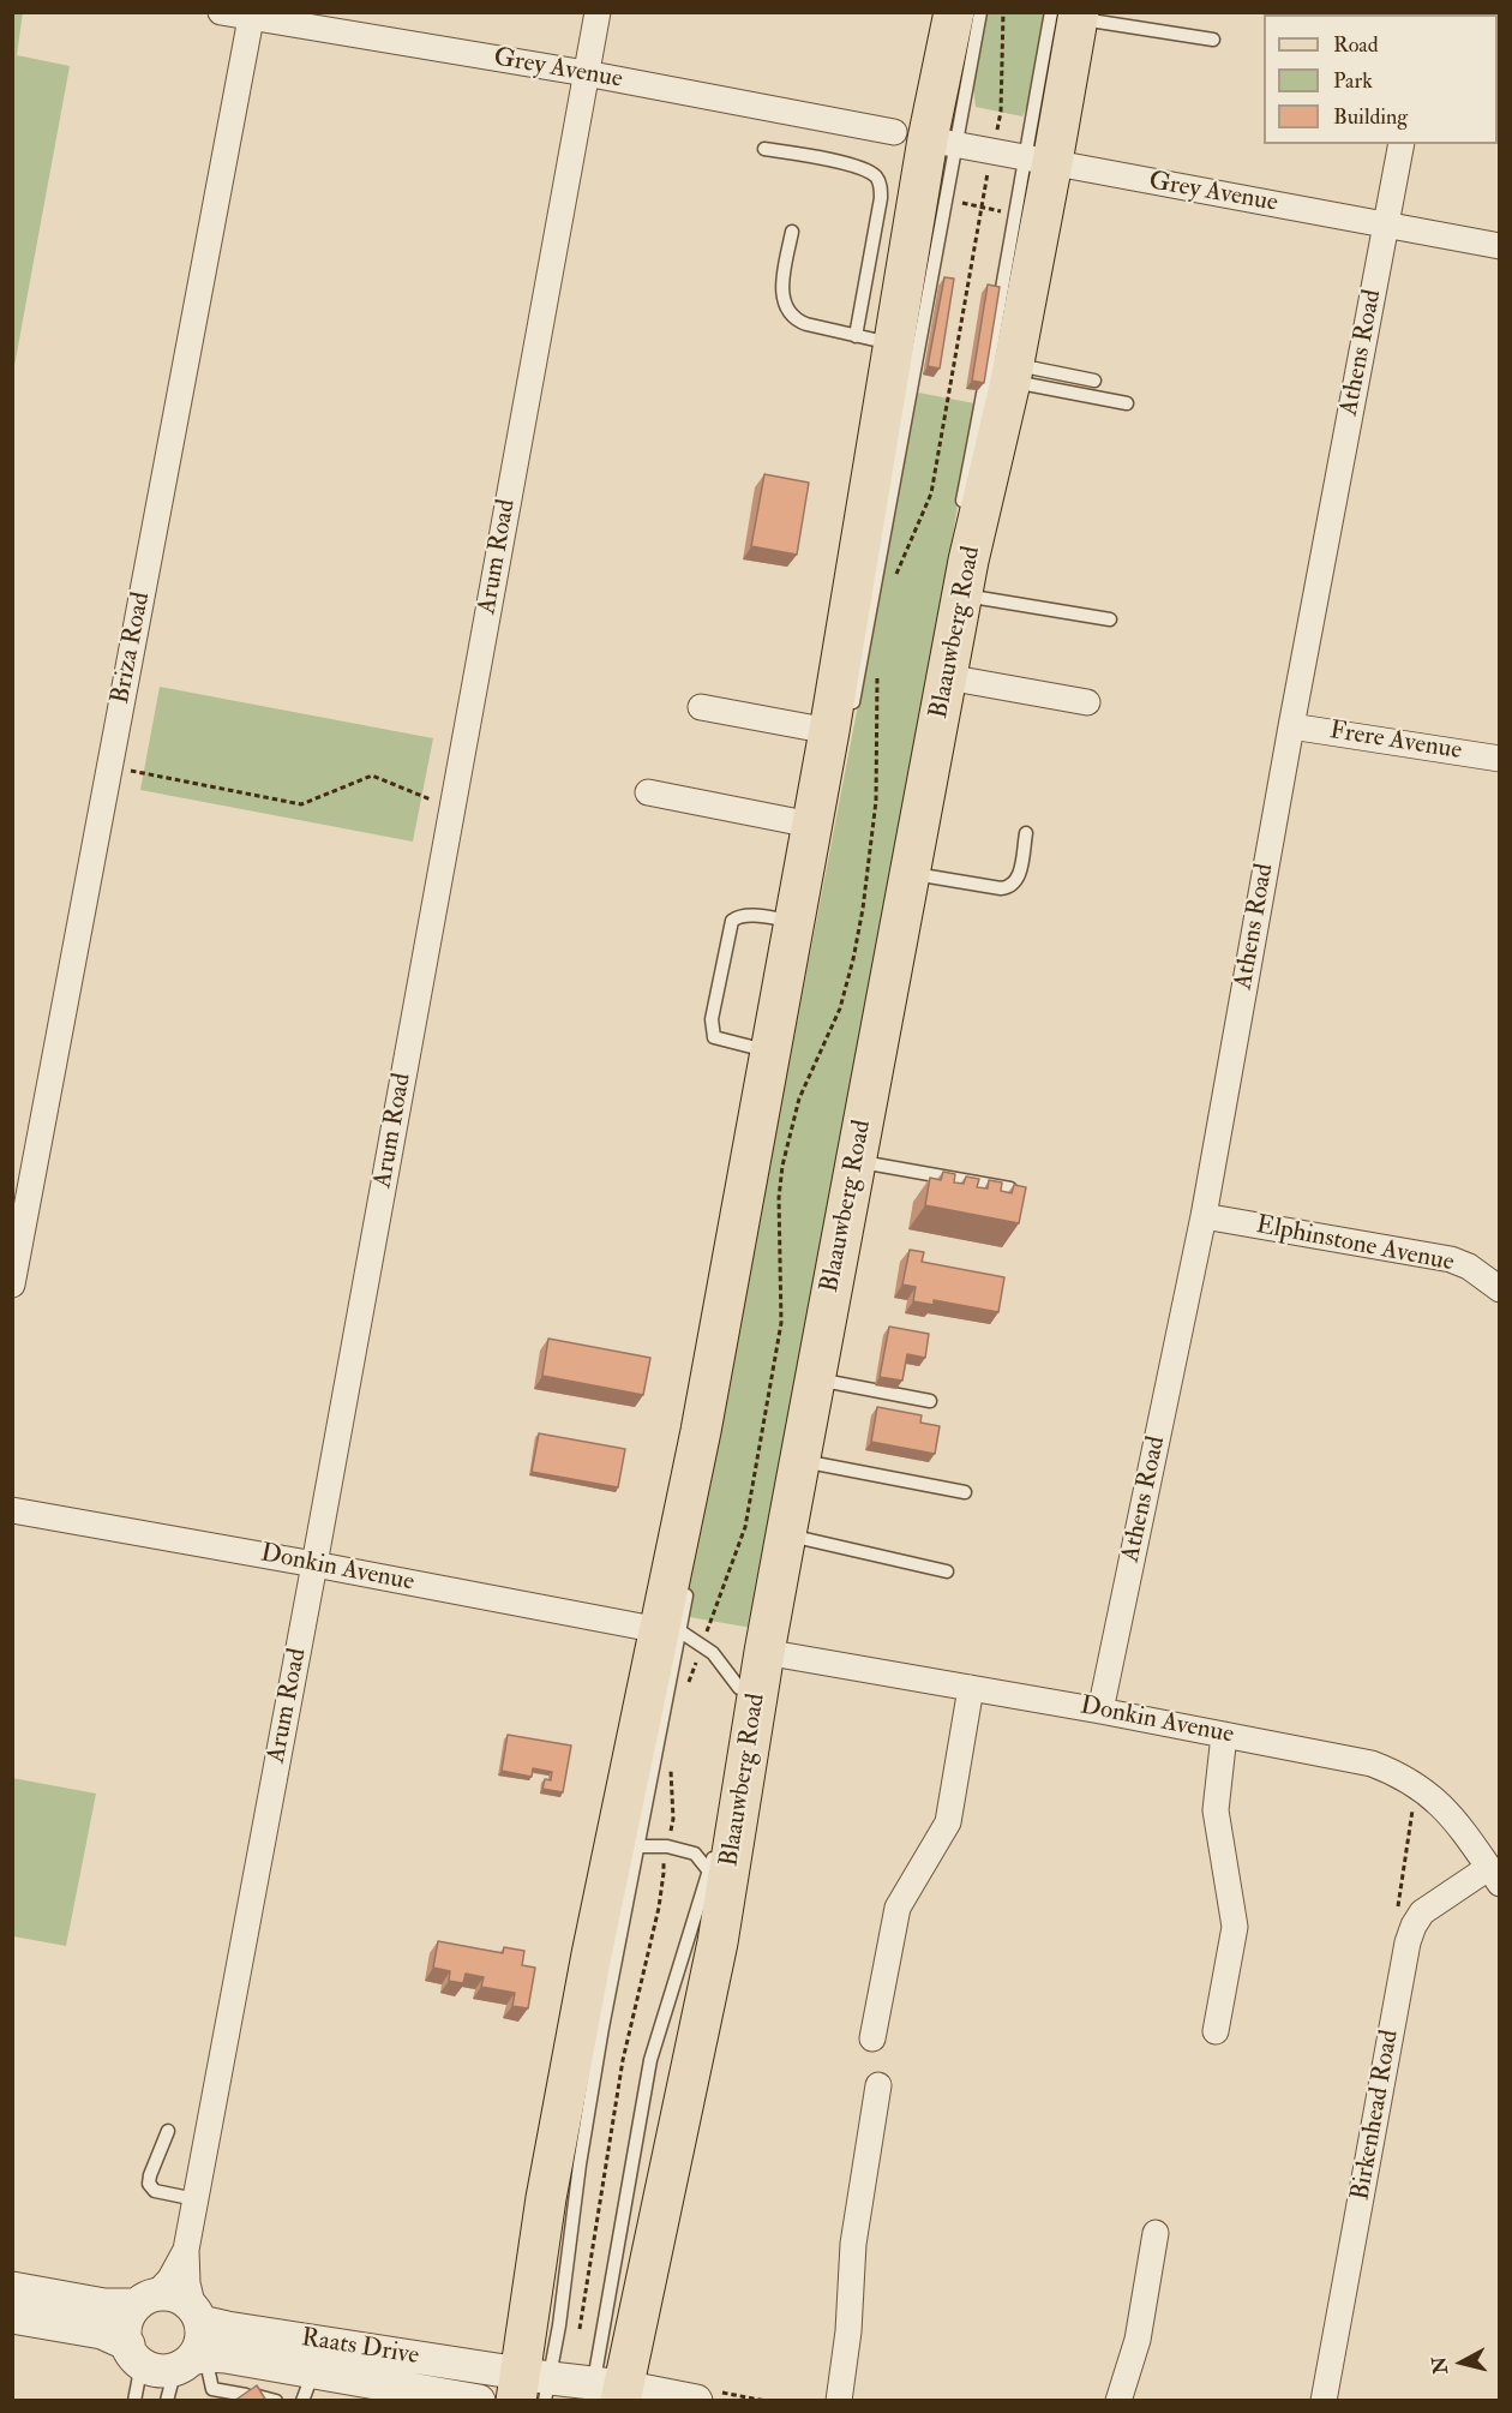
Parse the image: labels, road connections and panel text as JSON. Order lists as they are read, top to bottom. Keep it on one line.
{"streets":{"main road":["Blaauwberg Road"],"street":["Grey Avenue","Athens Road","Arum Road","Briza Road","Frere Avenue","Elphinstone Avenue","Donkin Avenue","Birkenhead Road","Raats Drive"]},"crossings":[["Grey Avenue","Athens Road"],["Grey Avenue","Arum Road"],["Grey Avenue","Blaauwberg Road"],["Grey Avenue","Briza Road"],["Athens Road","Frere Avenue"],["Athens Road","Elphinstone Avenue"],["Athens Road","Donkin Avenue"],["Arum Road","Donkin Avenue"],["Arum Road","Raats Drive"],["Blaauwberg Road","Donkin Avenue"],["Blaauwberg Road","Raats Drive"],["Donkin Avenue","Birkenhead Road"]],"legend":["Road","Park","Building"],"north":"left"}
